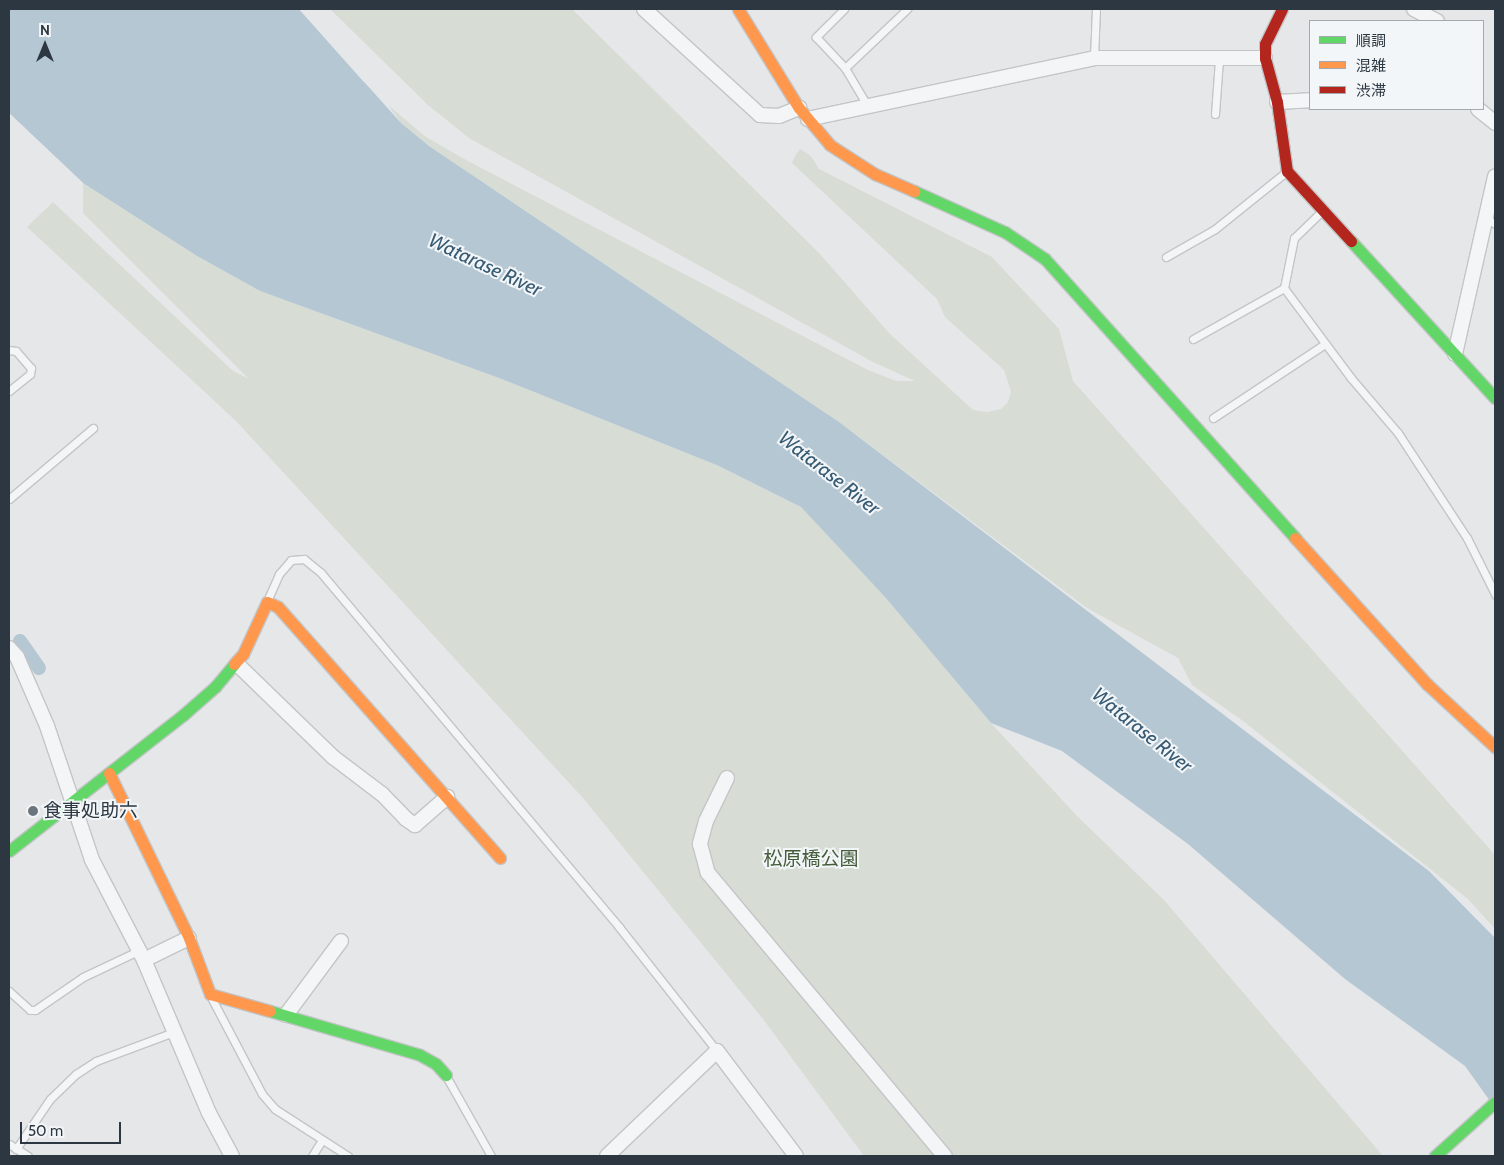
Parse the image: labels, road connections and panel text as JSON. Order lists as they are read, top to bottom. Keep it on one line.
{"water":["Watarase River"],"parks":["松原橋公園"],"places":["食事処助六"],"legend":["順調","混雑","渋滞"],"scale_bar":"50 m","north":"top"}
